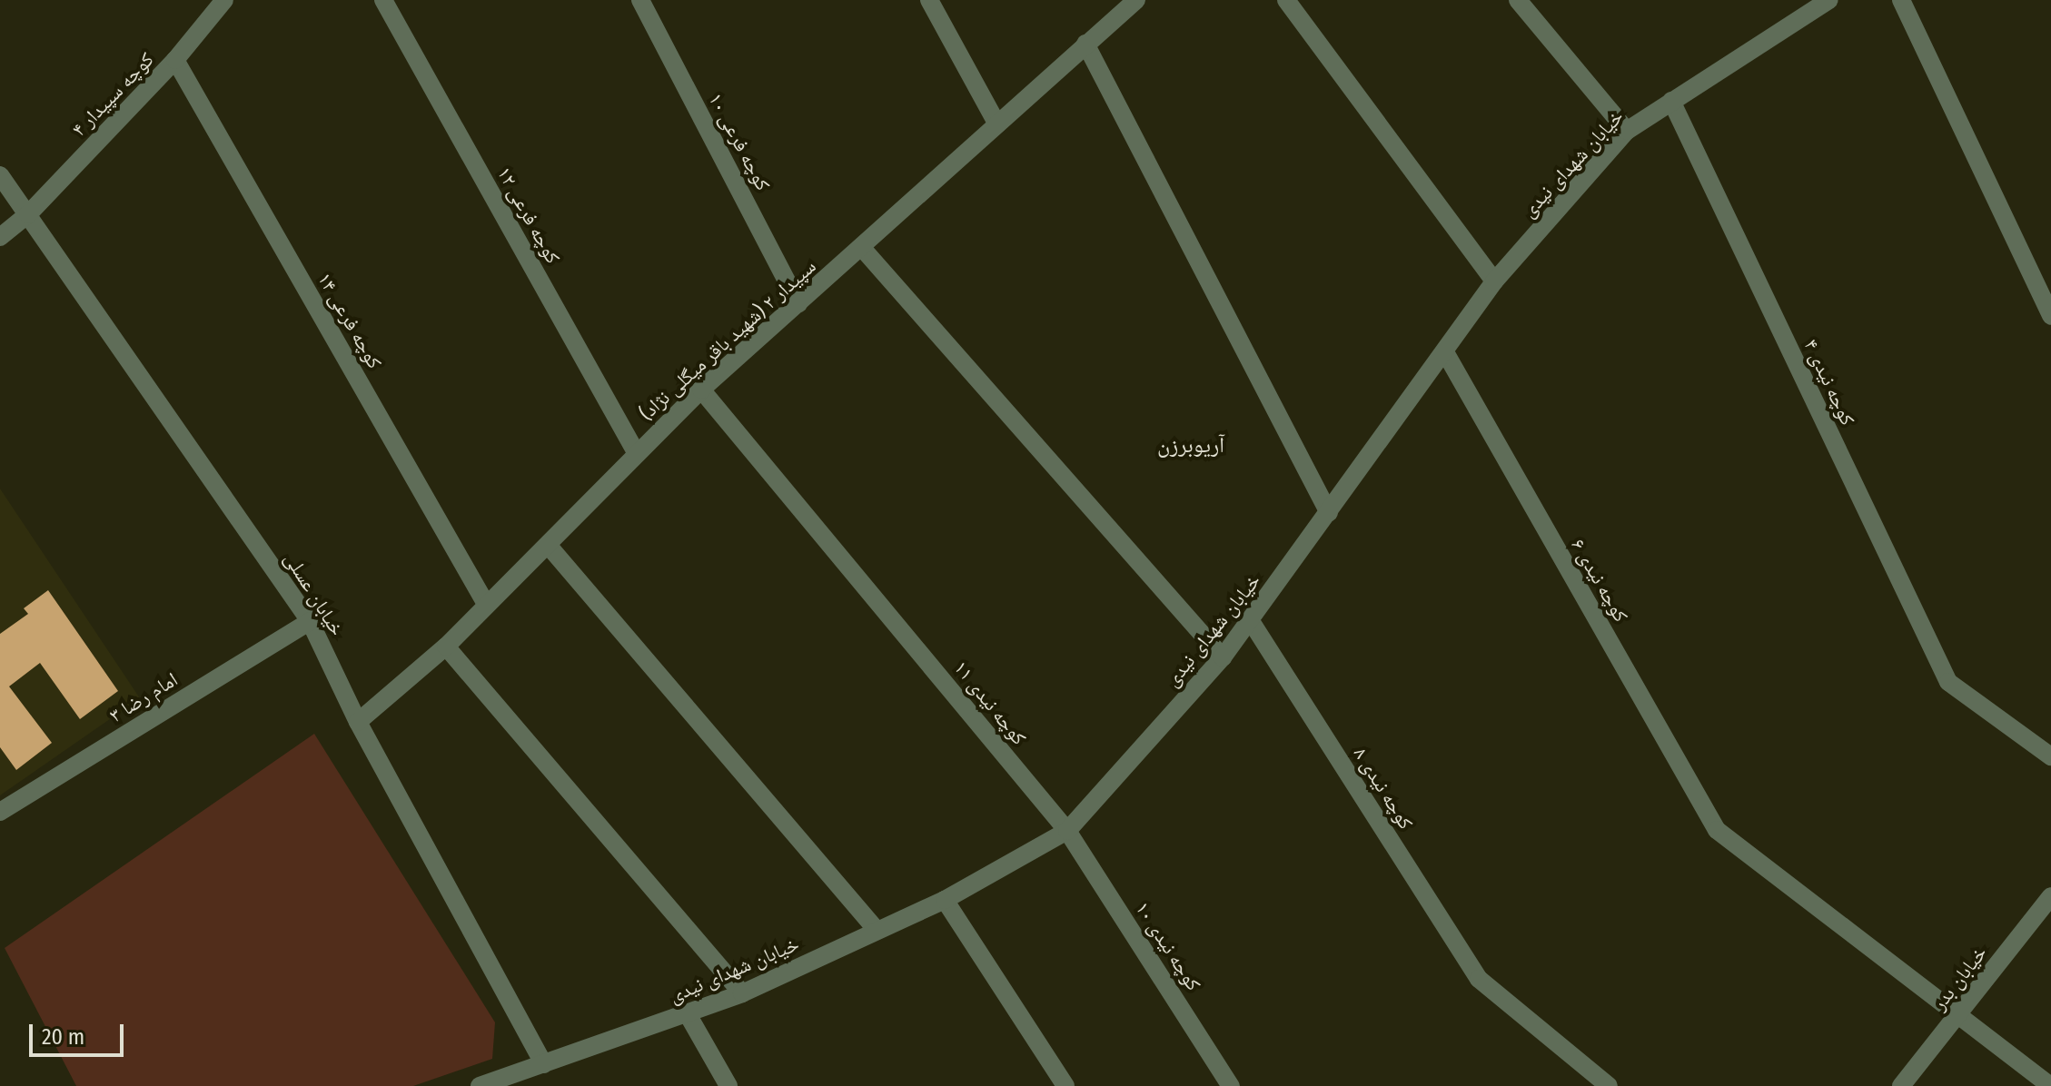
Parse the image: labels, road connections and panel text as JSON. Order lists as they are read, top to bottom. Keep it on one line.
{"streets":{"street":["کوچه سپیدار ۴","کوچه فرعی ۱۰","خیابان شهدای نیدی","کوچه فرعی ۱۲","کوچه فرعی ۱۴","سپیدار ۲ (شهید باقر میگلی نژاد)","کوچه نیدی ۴","کوچه نیدی ۶","خیابان عسلی","امام رضا ۳","کوچه نیدی ۱۱","کوچه نیدی ۸","کوچه نیدی ۱۰","خیابان بدر"]},"crossings":[["کوچه سپیدار ۴","کوچه فرعی ۱۴"],["کوچه سپیدار ۴","خیابان عسلی"],["کوچه فرعی ۱۰","سپیدار ۲ (شهید باقر میگلی نژاد)"],["خیابان شهدای نیدی","کوچه نیدی ۴"],["خیابان شهدای نیدی","کوچه نیدی ۶"],["خیابان شهدای نیدی","خیابان عسلی"],["خیابان شهدای نیدی","کوچه نیدی ۱۱"],["خیابان شهدای نیدی","کوچه نیدی ۸"],["خیابان شهدای نیدی","کوچه نیدی ۱۰"],["کوچه فرعی ۱۲","سپیدار ۲ (شهید باقر میگلی نژاد)"],["کوچه فرعی ۱۴","سپیدار ۲ (شهید باقر میگلی نژاد)"],["سپیدار ۲ (شهید باقر میگلی نژاد)","خیابان عسلی"],["سپیدار ۲ (شهید باقر میگلی نژاد)","کوچه نیدی ۱۱"],["کوچه نیدی ۶","خیابان بدر"],["خیابان عسلی","امام رضا ۳"],["کوچه نیدی ۱۱","کوچه نیدی ۱۰"]],"districts":["آریو‌برزن"],"scale_bar":"20 m"}
